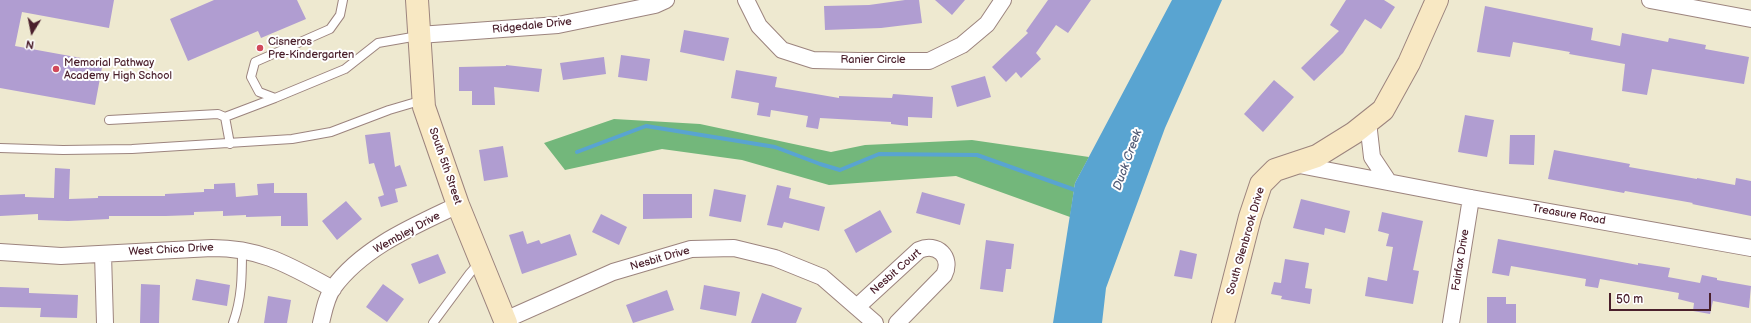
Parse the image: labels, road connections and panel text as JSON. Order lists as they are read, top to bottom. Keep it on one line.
{"streets":{"street":["Ridgedale Drive","Ranier Circle","South 5th Street","Treasure Road","Wembley Drive","South Glenbrook Drive","West Chico Drive","Nesbit Drive","Fairfax Drive","Nesbit Court"]},"crossings":[["Ridgedale Drive","South 5th Street"],["South 5th Street","Wembley Drive"],["South 5th Street","Nesbit Drive"],["Treasure Road","South Glenbrook Drive"],["Treasure Road","Fairfax Drive"],["Wembley Drive","West Chico Drive"],["Nesbit Drive","Nesbit Court"]],"water":["Duck Creek"],"places":["Cisneros Pre-Kindergarten","Memorial Pathway Academy High School"],"scale_bar":"50 m","north":"bottom"}
